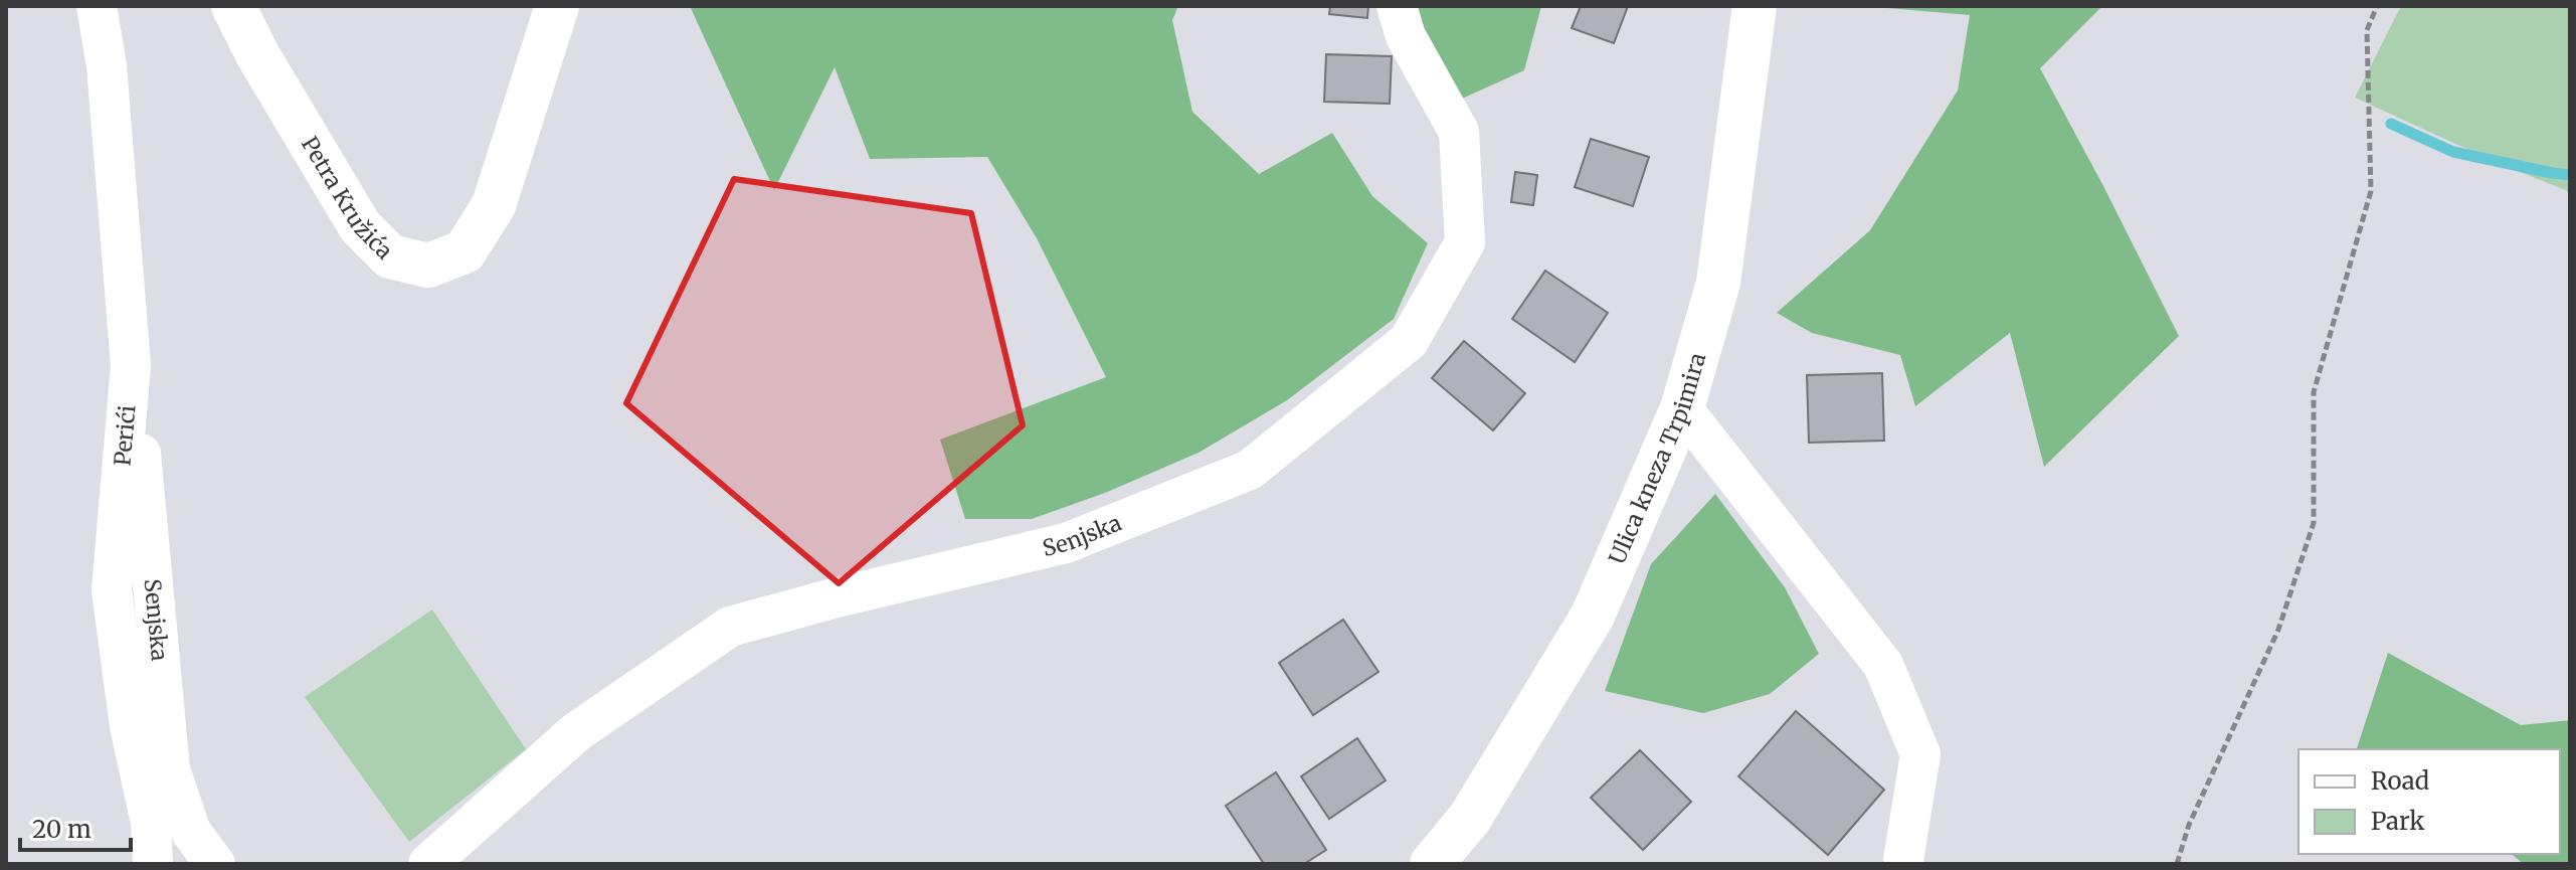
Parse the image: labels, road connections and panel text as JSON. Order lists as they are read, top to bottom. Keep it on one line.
{"streets":{"main road":["Petra Kružića","Ulica kneza Trpimira"],"street":["Perići","Senjska"]},"crossings":[["Perići","Senjska"]],"legend":["Road","Park"],"scale_bar":"20 m"}
